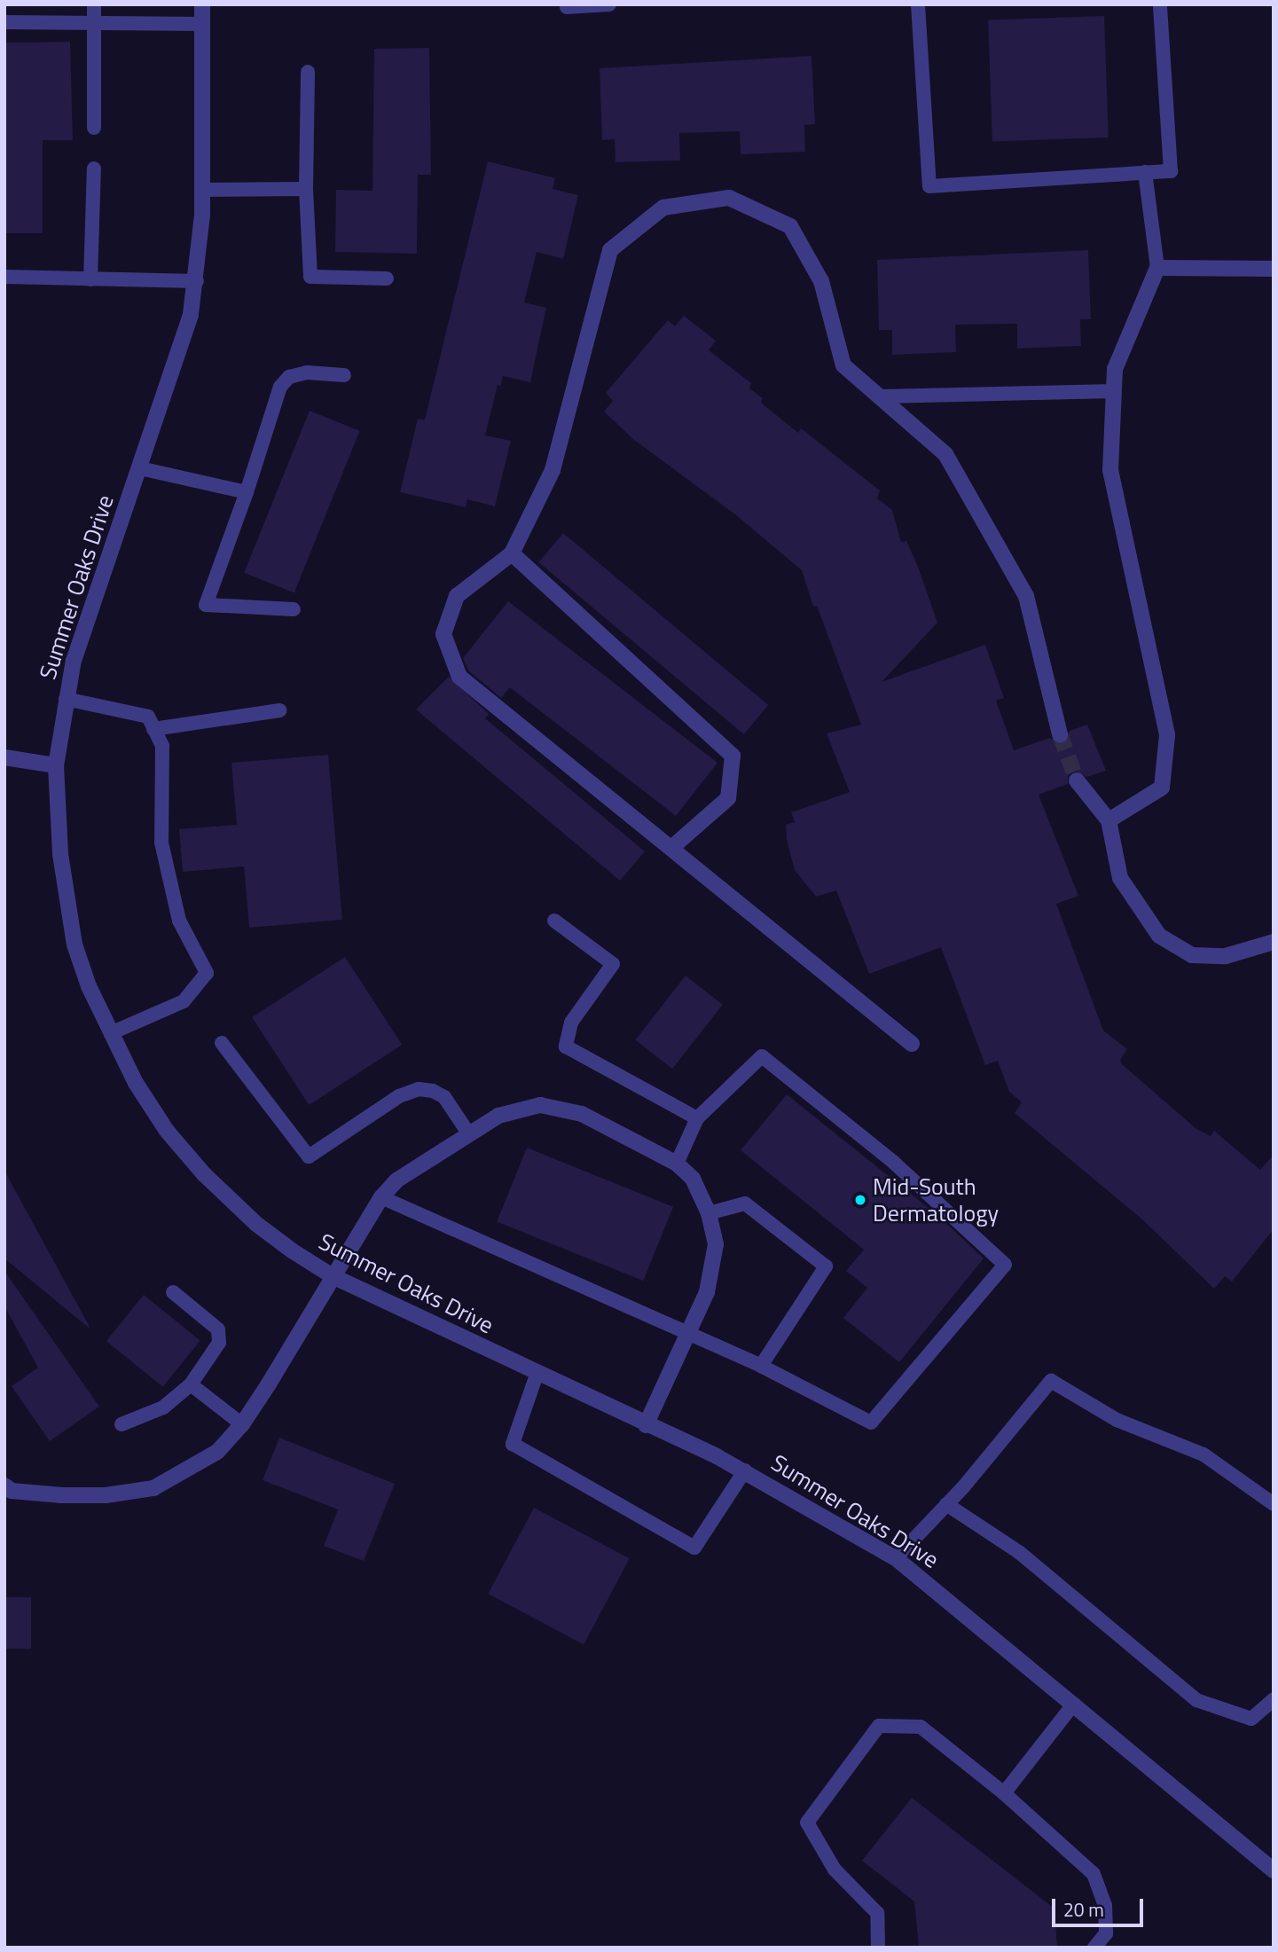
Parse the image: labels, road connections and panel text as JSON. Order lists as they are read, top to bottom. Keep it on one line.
{"streets":{"street":["Summer Oaks Drive"]},"places":["Mid-South Dermatology"],"scale_bar":"20 m"}
